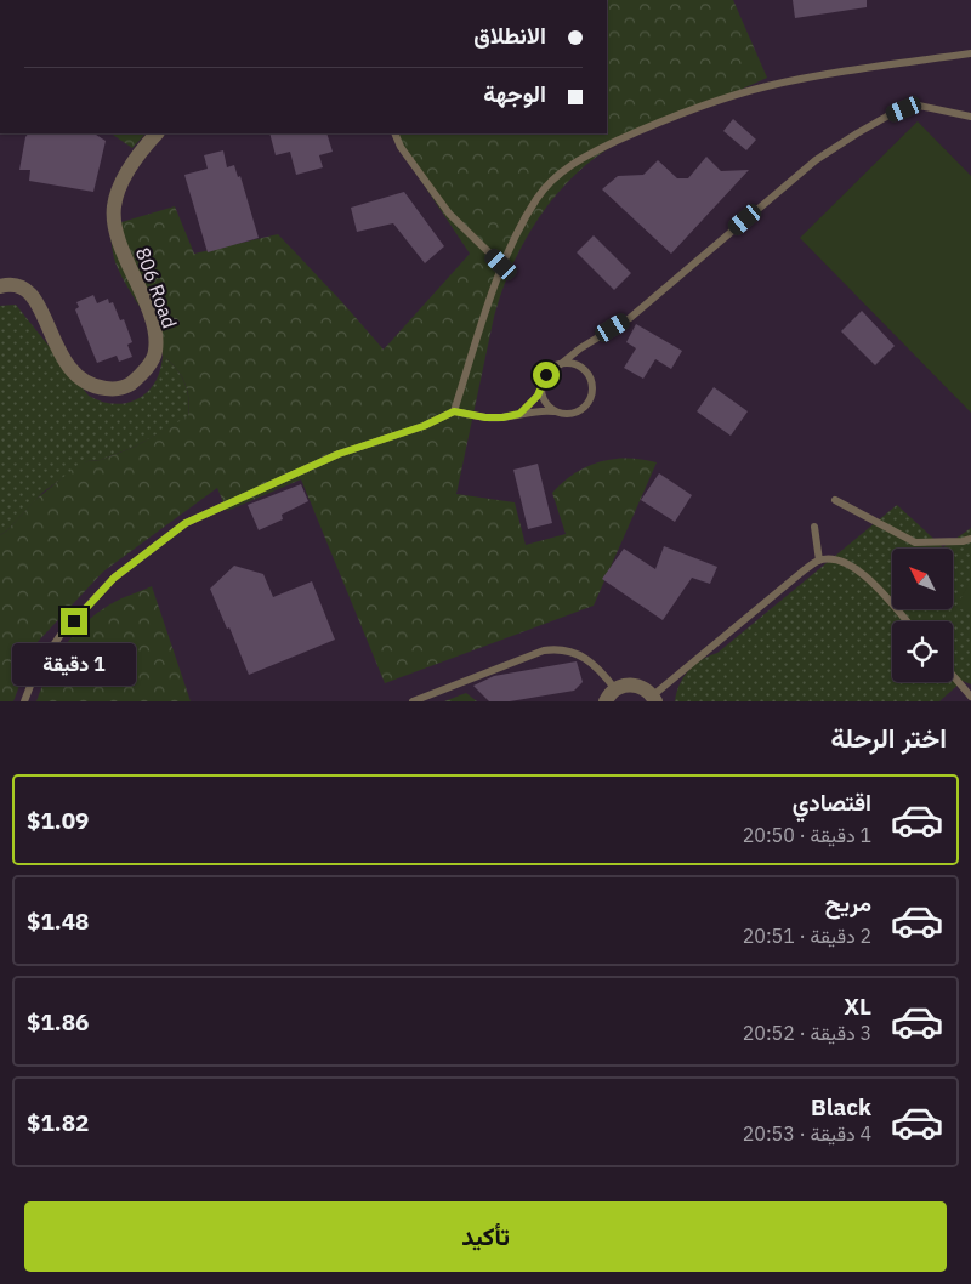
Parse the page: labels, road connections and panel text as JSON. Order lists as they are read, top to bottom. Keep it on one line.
{"streets":{"street":["806 Road"]},"north":"top left","page":{"banner":["الانطلاق","الوجهة"],"bubble":"1 دقيقة","heading":"اختر الرحلة","list":[{"name":"اقتصادي","note":"1 دقيقة · 20:50","value":"$1.09"},{"name":"مريح","note":"2 دقيقة · 20:51","value":"$1.48"},{"name":"XL","note":"3 دقيقة · 20:52","value":"$1.86"},{"name":"Black","note":"4 دقيقة · 20:53","value":"$1.82"}],"buttons":"تأكيد"}}
